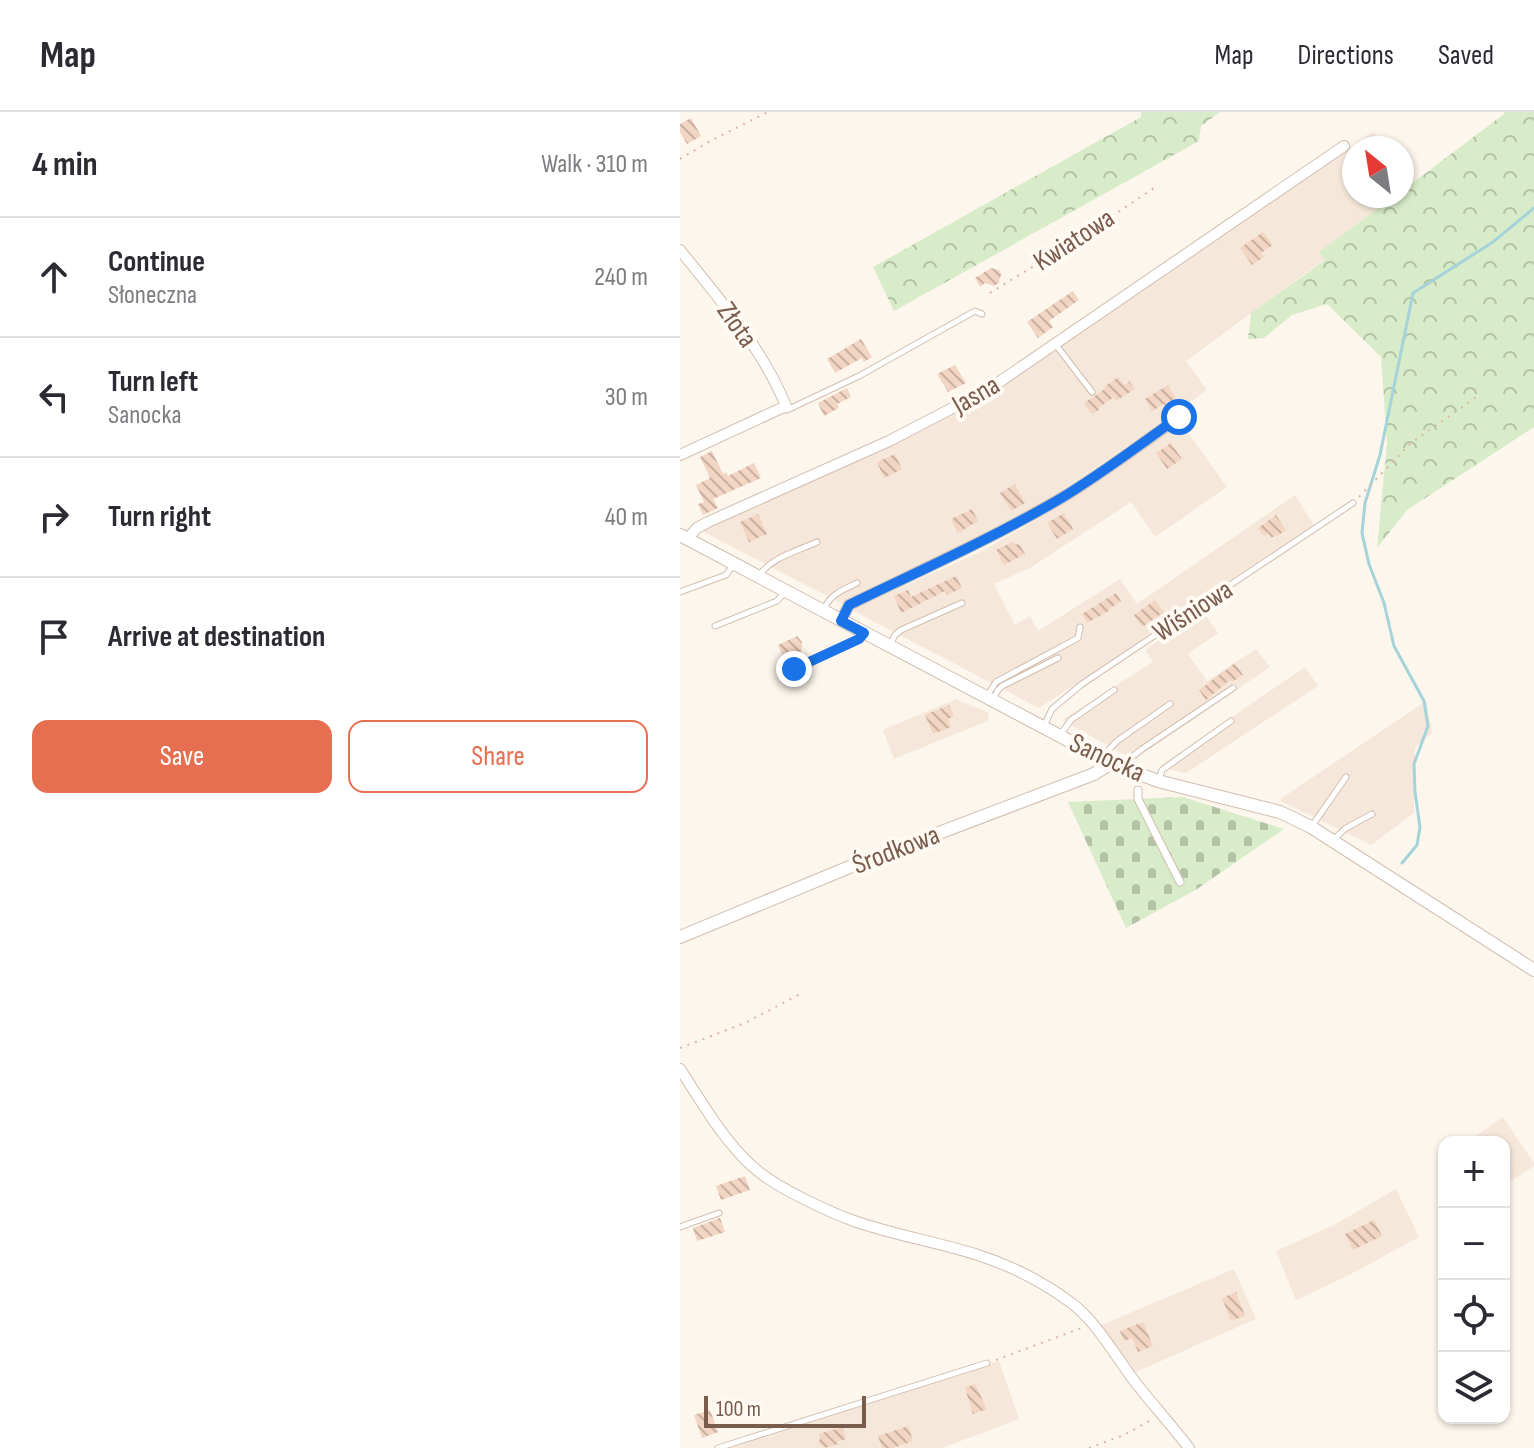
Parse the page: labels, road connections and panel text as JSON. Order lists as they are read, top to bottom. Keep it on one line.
{"streets":{"street":["Złota","Jasna","Sanocka","Środkowa"],"lane":["Wiśniowa"],"path":["Kwiatowa"]},"crossings":[["Jasna","Sanocka"],["Wiśniowa","Sanocka"],["Sanocka","Środkowa"]],"scale_bar":"100 m","north":"top left","page":{"header":"Map","nav":["Map","Directions","Saved"],"heading":["4 min","Walk · 310 m"],"list":[["Continue","Słoneczna","240 m"],["Turn left","Sanocka","30 m"],["Turn right","40 m"],"Arrive at destination"],"buttons":["Save","Share"],"map_buttons":["+","−"],"scale":"100 m"}}
